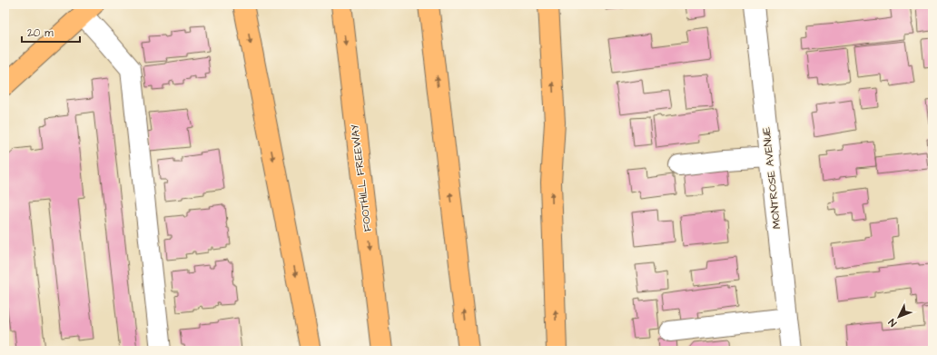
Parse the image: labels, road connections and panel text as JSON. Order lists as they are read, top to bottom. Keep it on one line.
{"streets":{"main road":["FOOTHILL FREEWAY"],"street":["MONTROSE AVENUE"]},"scale_bar":"20 m","north":"bottom left"}
